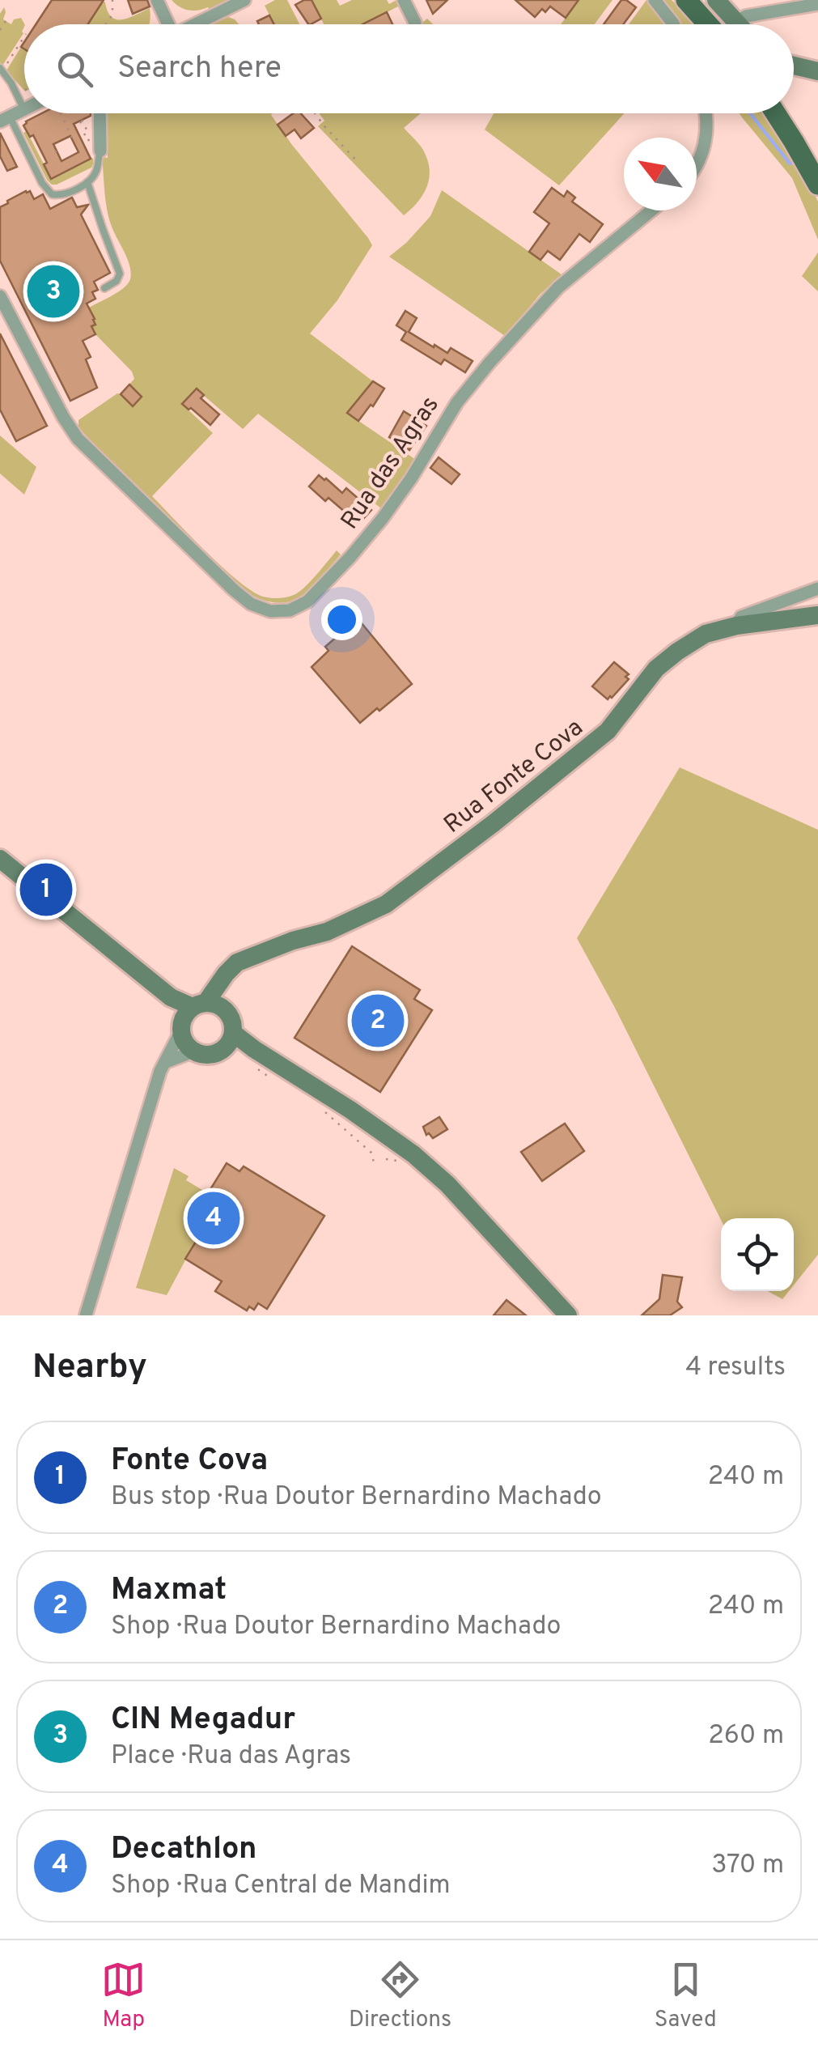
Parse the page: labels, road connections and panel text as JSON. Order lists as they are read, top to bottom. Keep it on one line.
{"streets":{"street":["Rua das Agras","Rua Fonte Cova"]},"north":"top left","page":{"search":"Search here","pins":["3","1","2","4"],"heading":["Nearby","4 results"],"list":[{"mark":"1","name":"Fonte Cova","note":"Bus stop · Rua Doutor Bernardino Machado","value":"240 m"},{"mark":"2","name":"Maxmat","note":"Shop · Rua Doutor Bernardino Machado","value":"240 m"},{"mark":"3","name":"CIN Megadur","note":"Place · Rua das Agras","value":"260 m"},{"mark":"4","name":"Decathlon","note":"Shop · Rua Central de Mandim","value":"370 m"}],"nav":["Map","Directions","Saved"]}}
